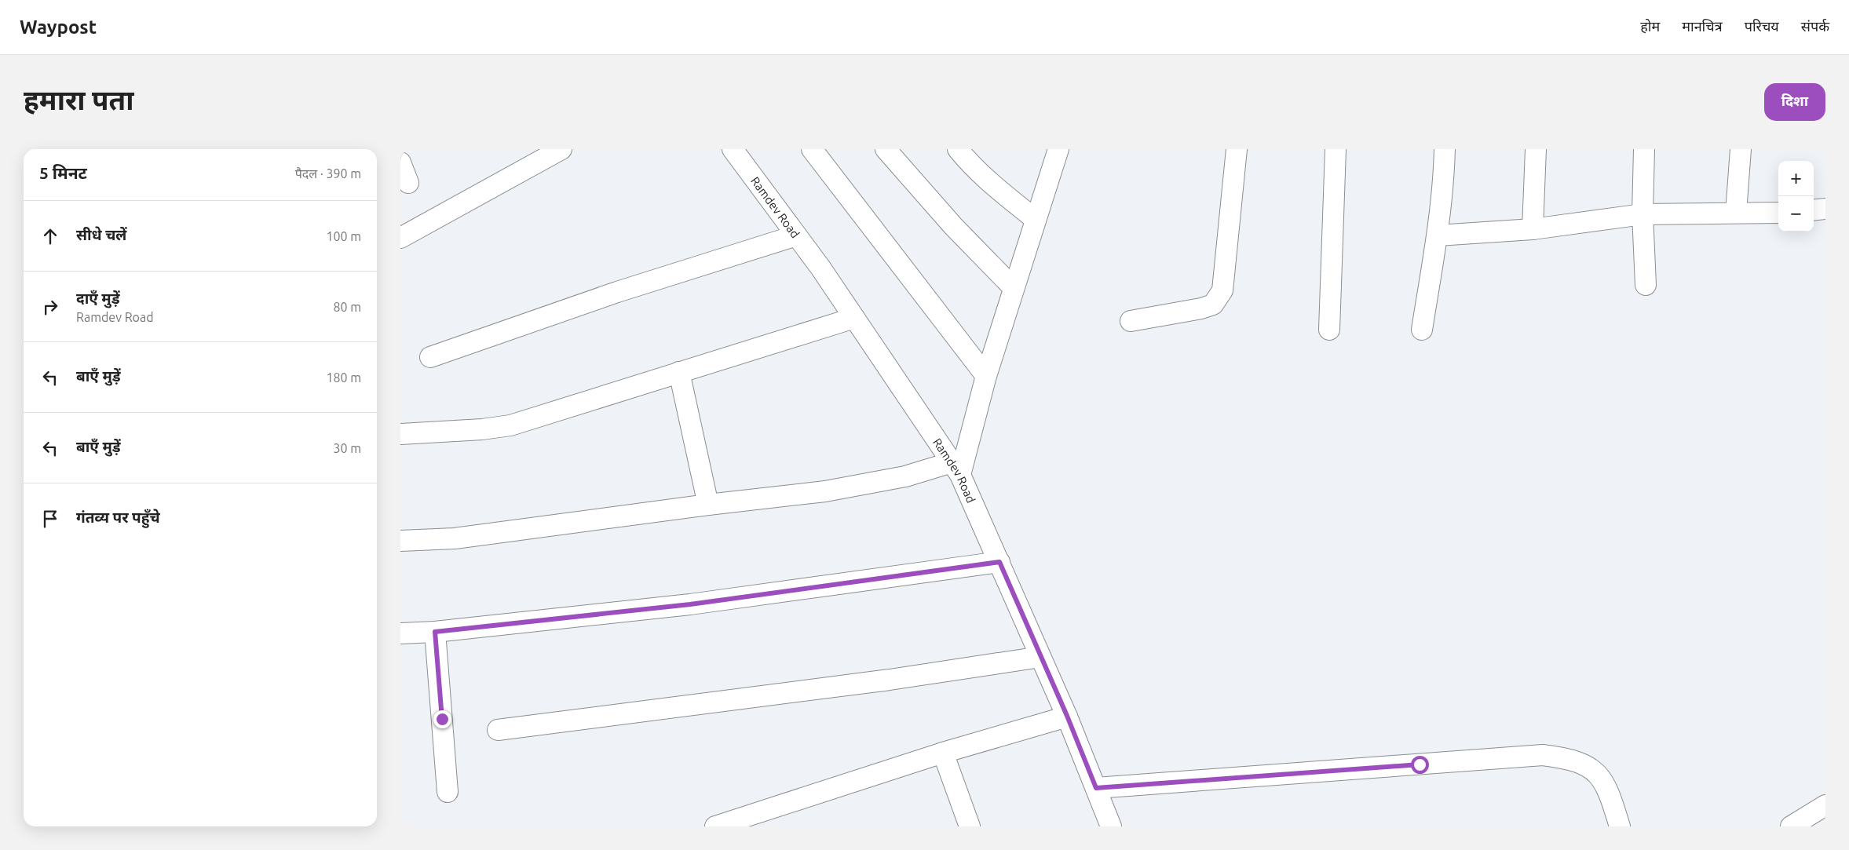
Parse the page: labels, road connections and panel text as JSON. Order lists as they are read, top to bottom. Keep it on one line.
{"streets":{"street":["Ramdev Road"]},"page":{"header":"Waypost","nav":["होम","मानचित्र","परिचय","संपर्क"],"buttons":"दिशा","title":"हमारा पता","heading":["5 मिनट","पैदल · 390 m"],"map_buttons":["+","−"],"list":[["सीधे चलें","100 m"],["दाएँ मुड़ें","Ramdev Road","80 m"],["बाएँ मुड़ें","180 m"],["बाएँ मुड़ें","30 m"],"गंतव्य पर पहुँचे"]}}
